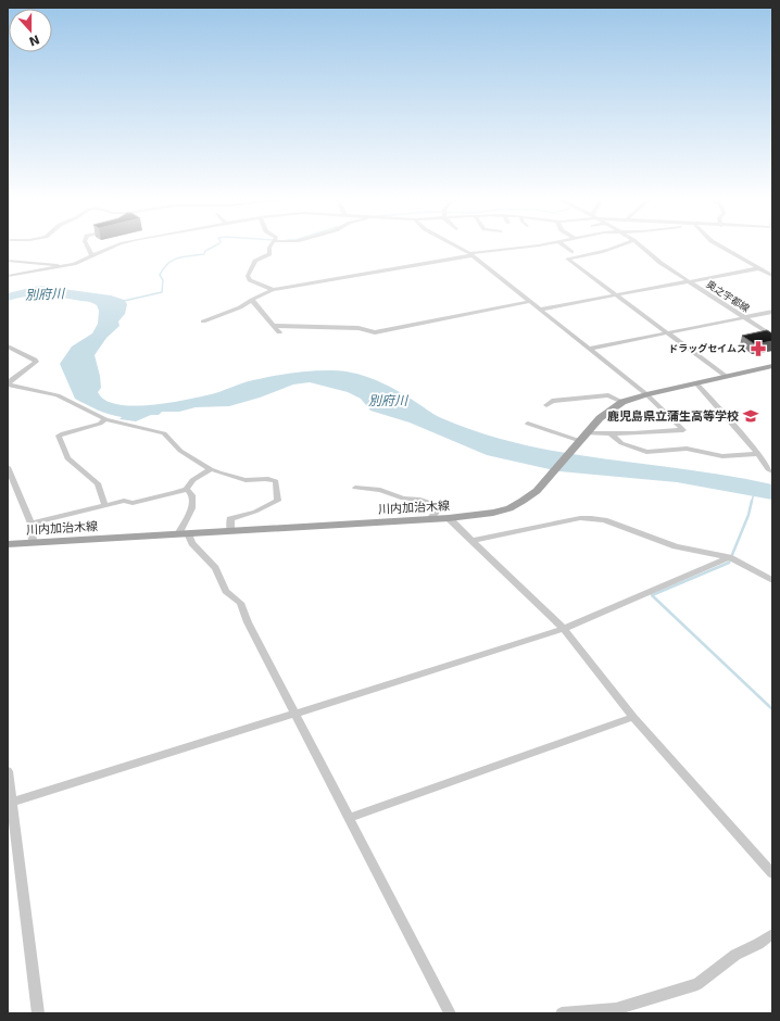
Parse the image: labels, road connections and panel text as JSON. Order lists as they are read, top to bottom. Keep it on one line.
{"streets":{"main road":["川内加治木線"],"street":["奥之宇都線"]},"water":["別府川"],"places":{"pharmacy":["ドラッグセイムス"],"school or university":["鹿児島県立蒲生高等学校"]},"north":"bottom"}
